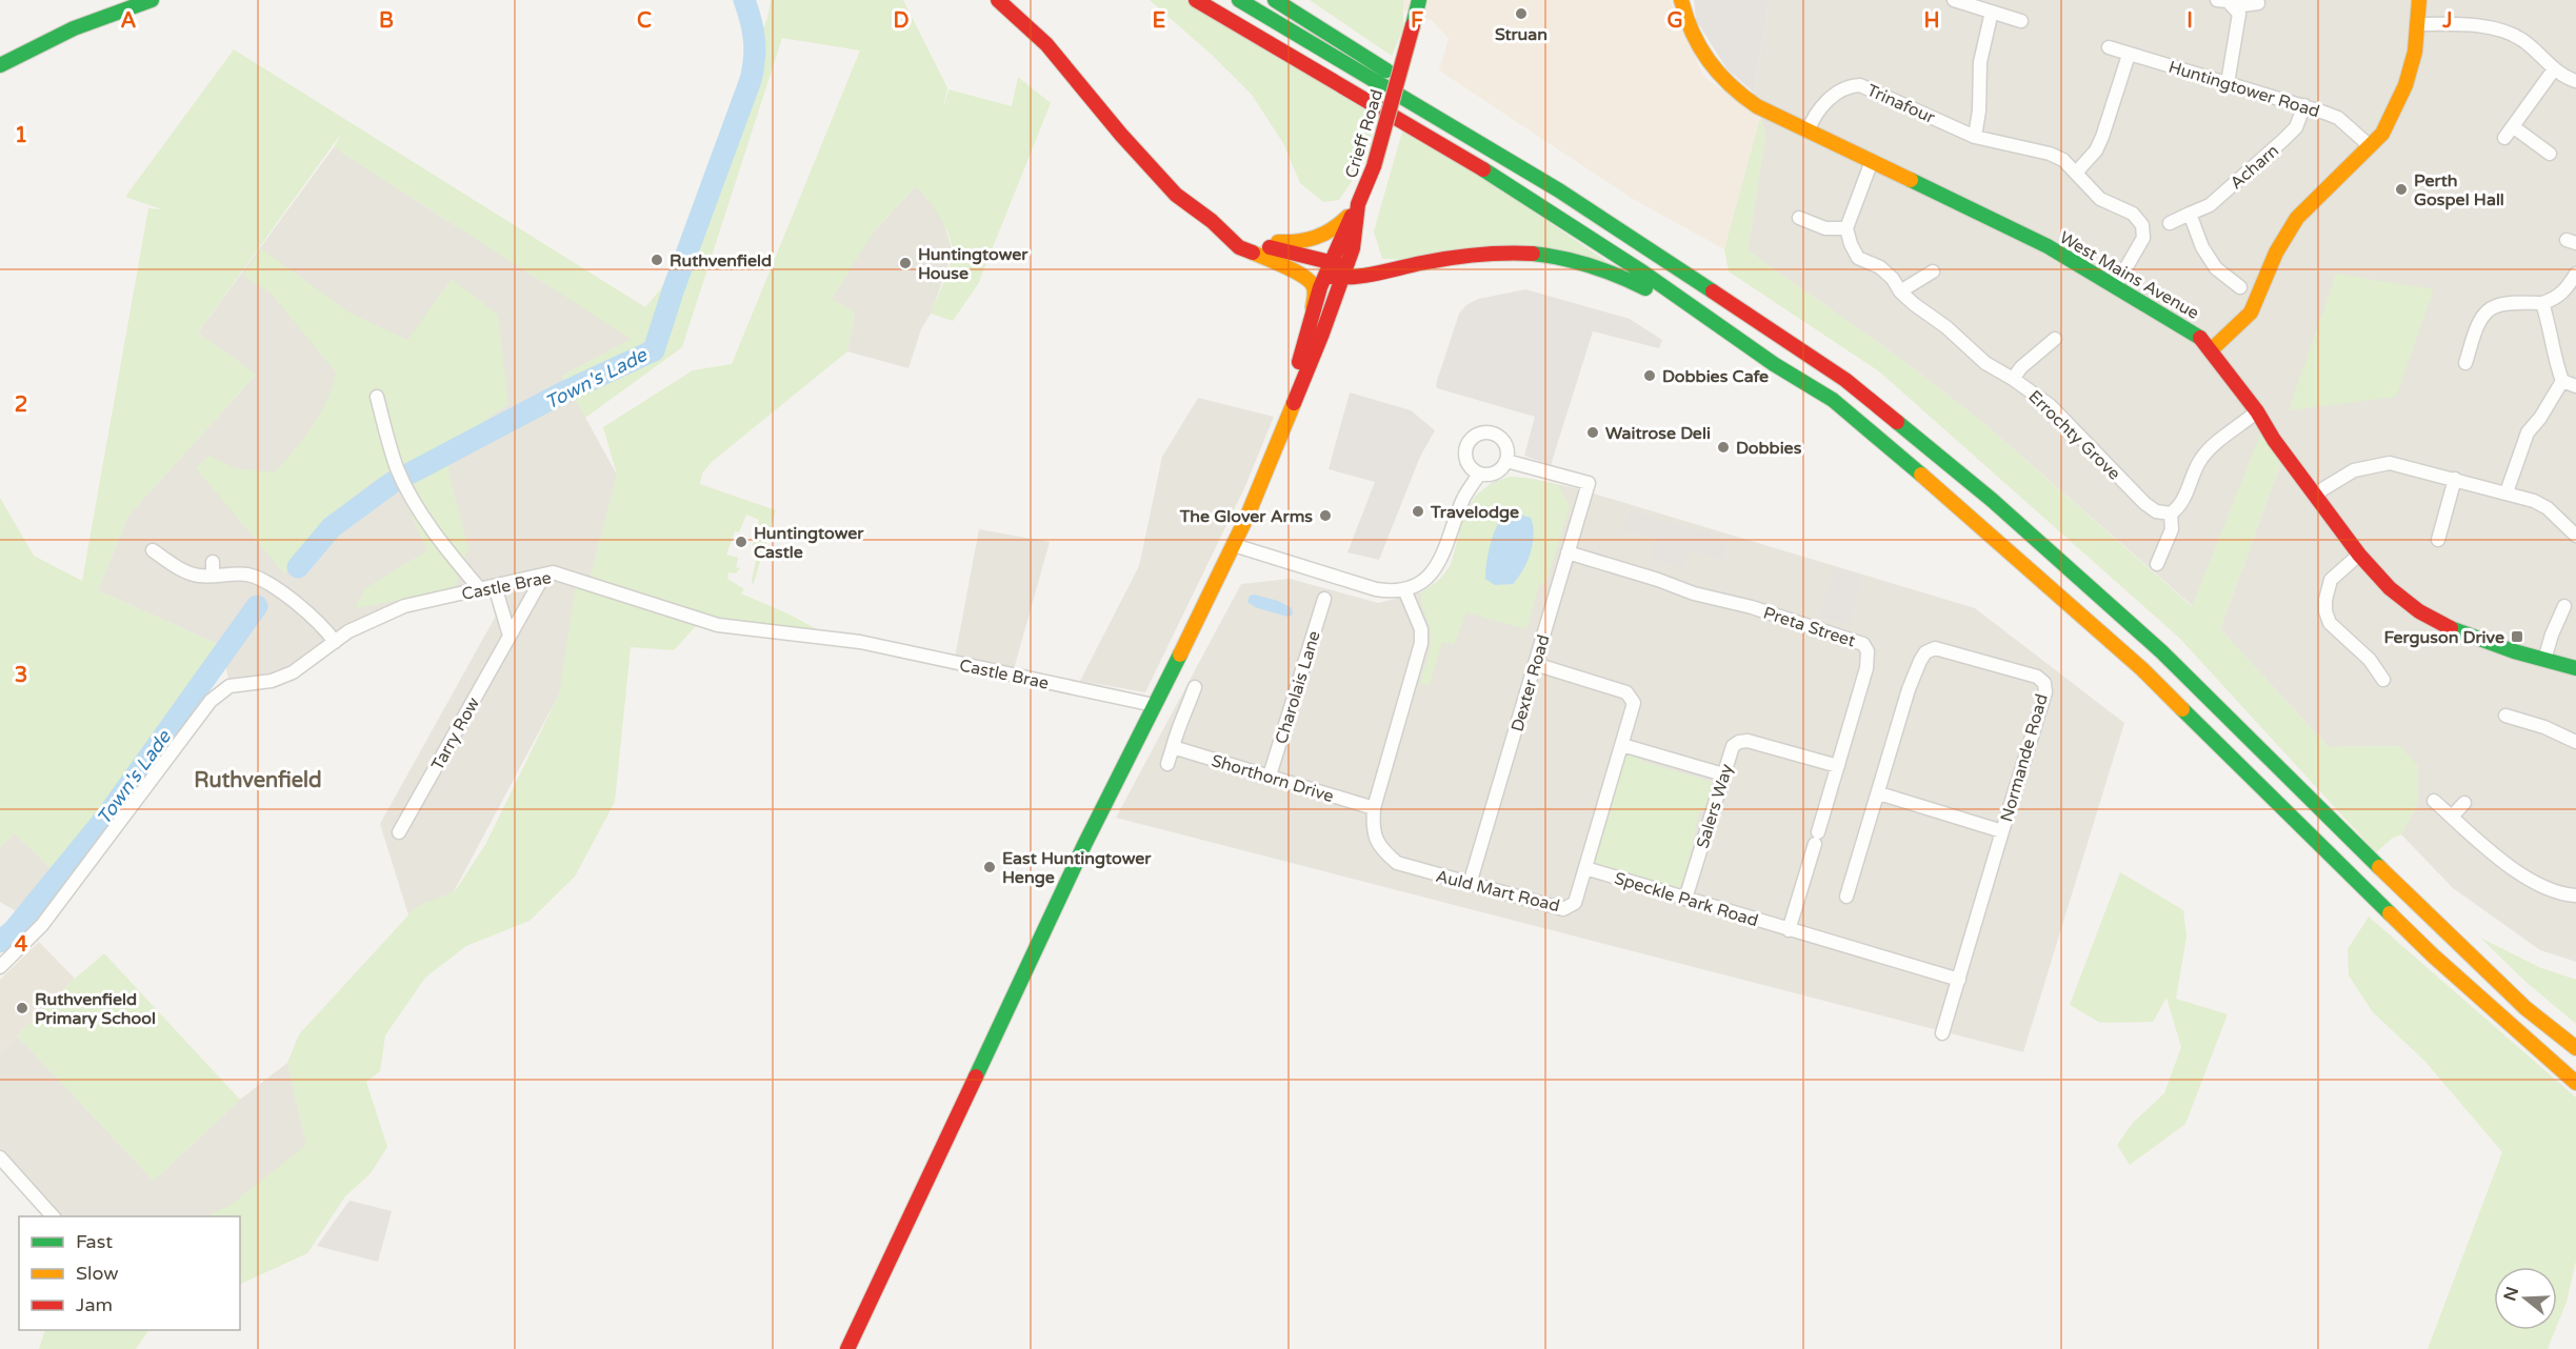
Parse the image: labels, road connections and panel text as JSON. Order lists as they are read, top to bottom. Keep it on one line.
{"streets":{"main road":["Crieff Road","West Mains Avenue"],"street":["Huntingtower Road","Trinafour","Acharn","Errochty Grove","Castle Brae","Preta Street","Dexter Road","Charolais Lane","Tarry Row","Normande Road","Shorthorn Drive","Salers Way","Auld Mart Road","Speckle Park Road"]},"crossings":[["Huntingtower Road","Acharn"],["Trinafour","West Mains Avenue"],["Castle Brae","Tarry Row"],["Preta Street","Dexter Road"],["Preta Street","Salers Way"],["Preta Street","Speckle Park Road"],["Dexter Road","Auld Mart Road"],["Charolais Lane","Shorthorn Drive"],["Normande Road","Speckle Park Road"],["Shorthorn Drive","Auld Mart Road"],["Salers Way","Speckle Park Road"],["Auld Mart Road","Speckle Park Road"]],"districts":["Ruthvenfield"],"water":["Town's Lade"],"places":{"other":["Struan","Perth Gospel Hall","Ruthvenfield","Huntingtower House","Dobbies Cafe","Waitrose Deli","Dobbies","Travelodge","The Glover Arms","Huntingtower Castle","East Huntingtower Henge","Ruthvenfield Primary School"],"transit":["Ferguson Drive"]},"legend":["Fast","Slow","Jam"],"north":"left","grid":{"columns":["A","B","C","D","E","F","G","H","I","J"],"rows":["1","2","3","4"]}}
